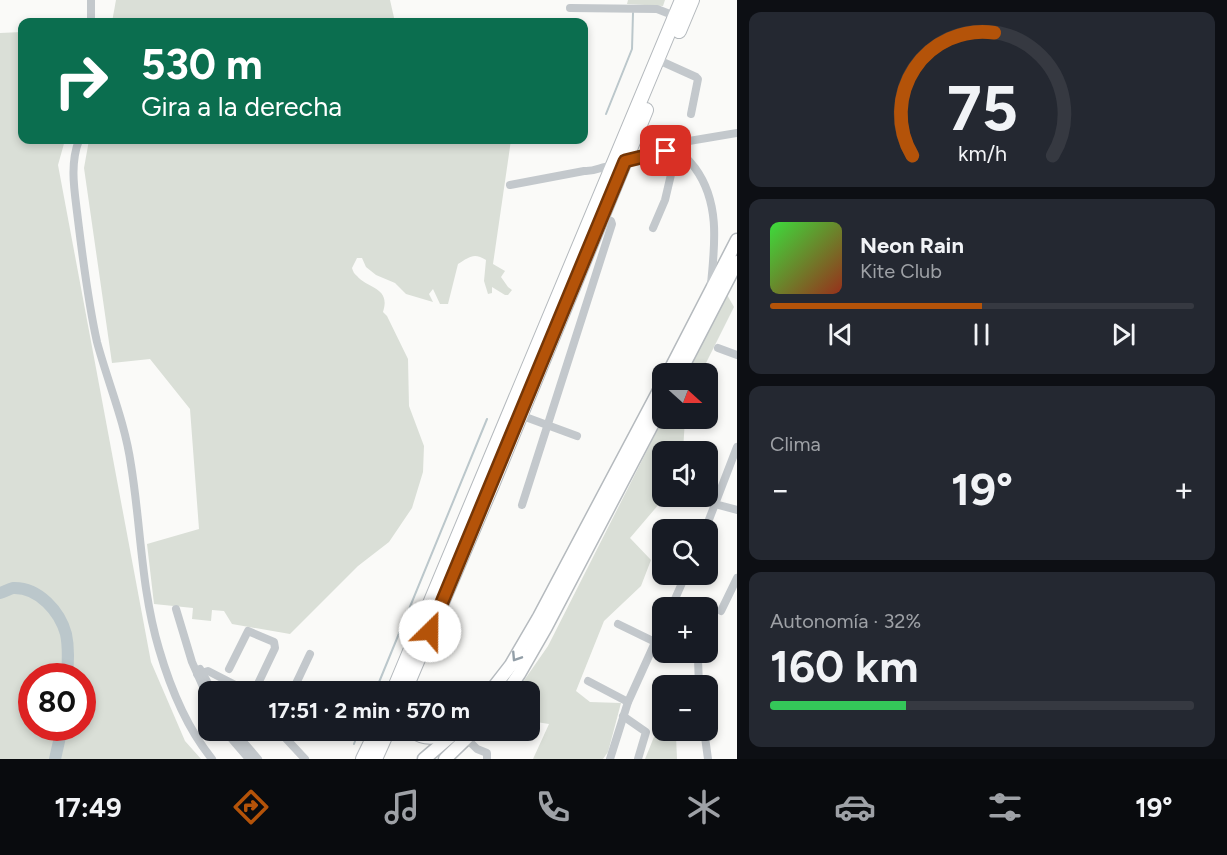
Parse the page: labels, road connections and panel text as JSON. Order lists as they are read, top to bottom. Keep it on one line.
{"north":"right","page":{"turn":["530 m","Gira a la derecha"],"song":["Neon Rain","Kite Club"],"map_buttons":["+","−"],"tile":["Clima",["Autonomía · 32%","160 km"]],"heat":["−","19°","+"],"limit":"80","trip":"17:51 · 2 min · 570 m","tabs":["17:49","19°"],"gauge":["75","km/h"]}}
